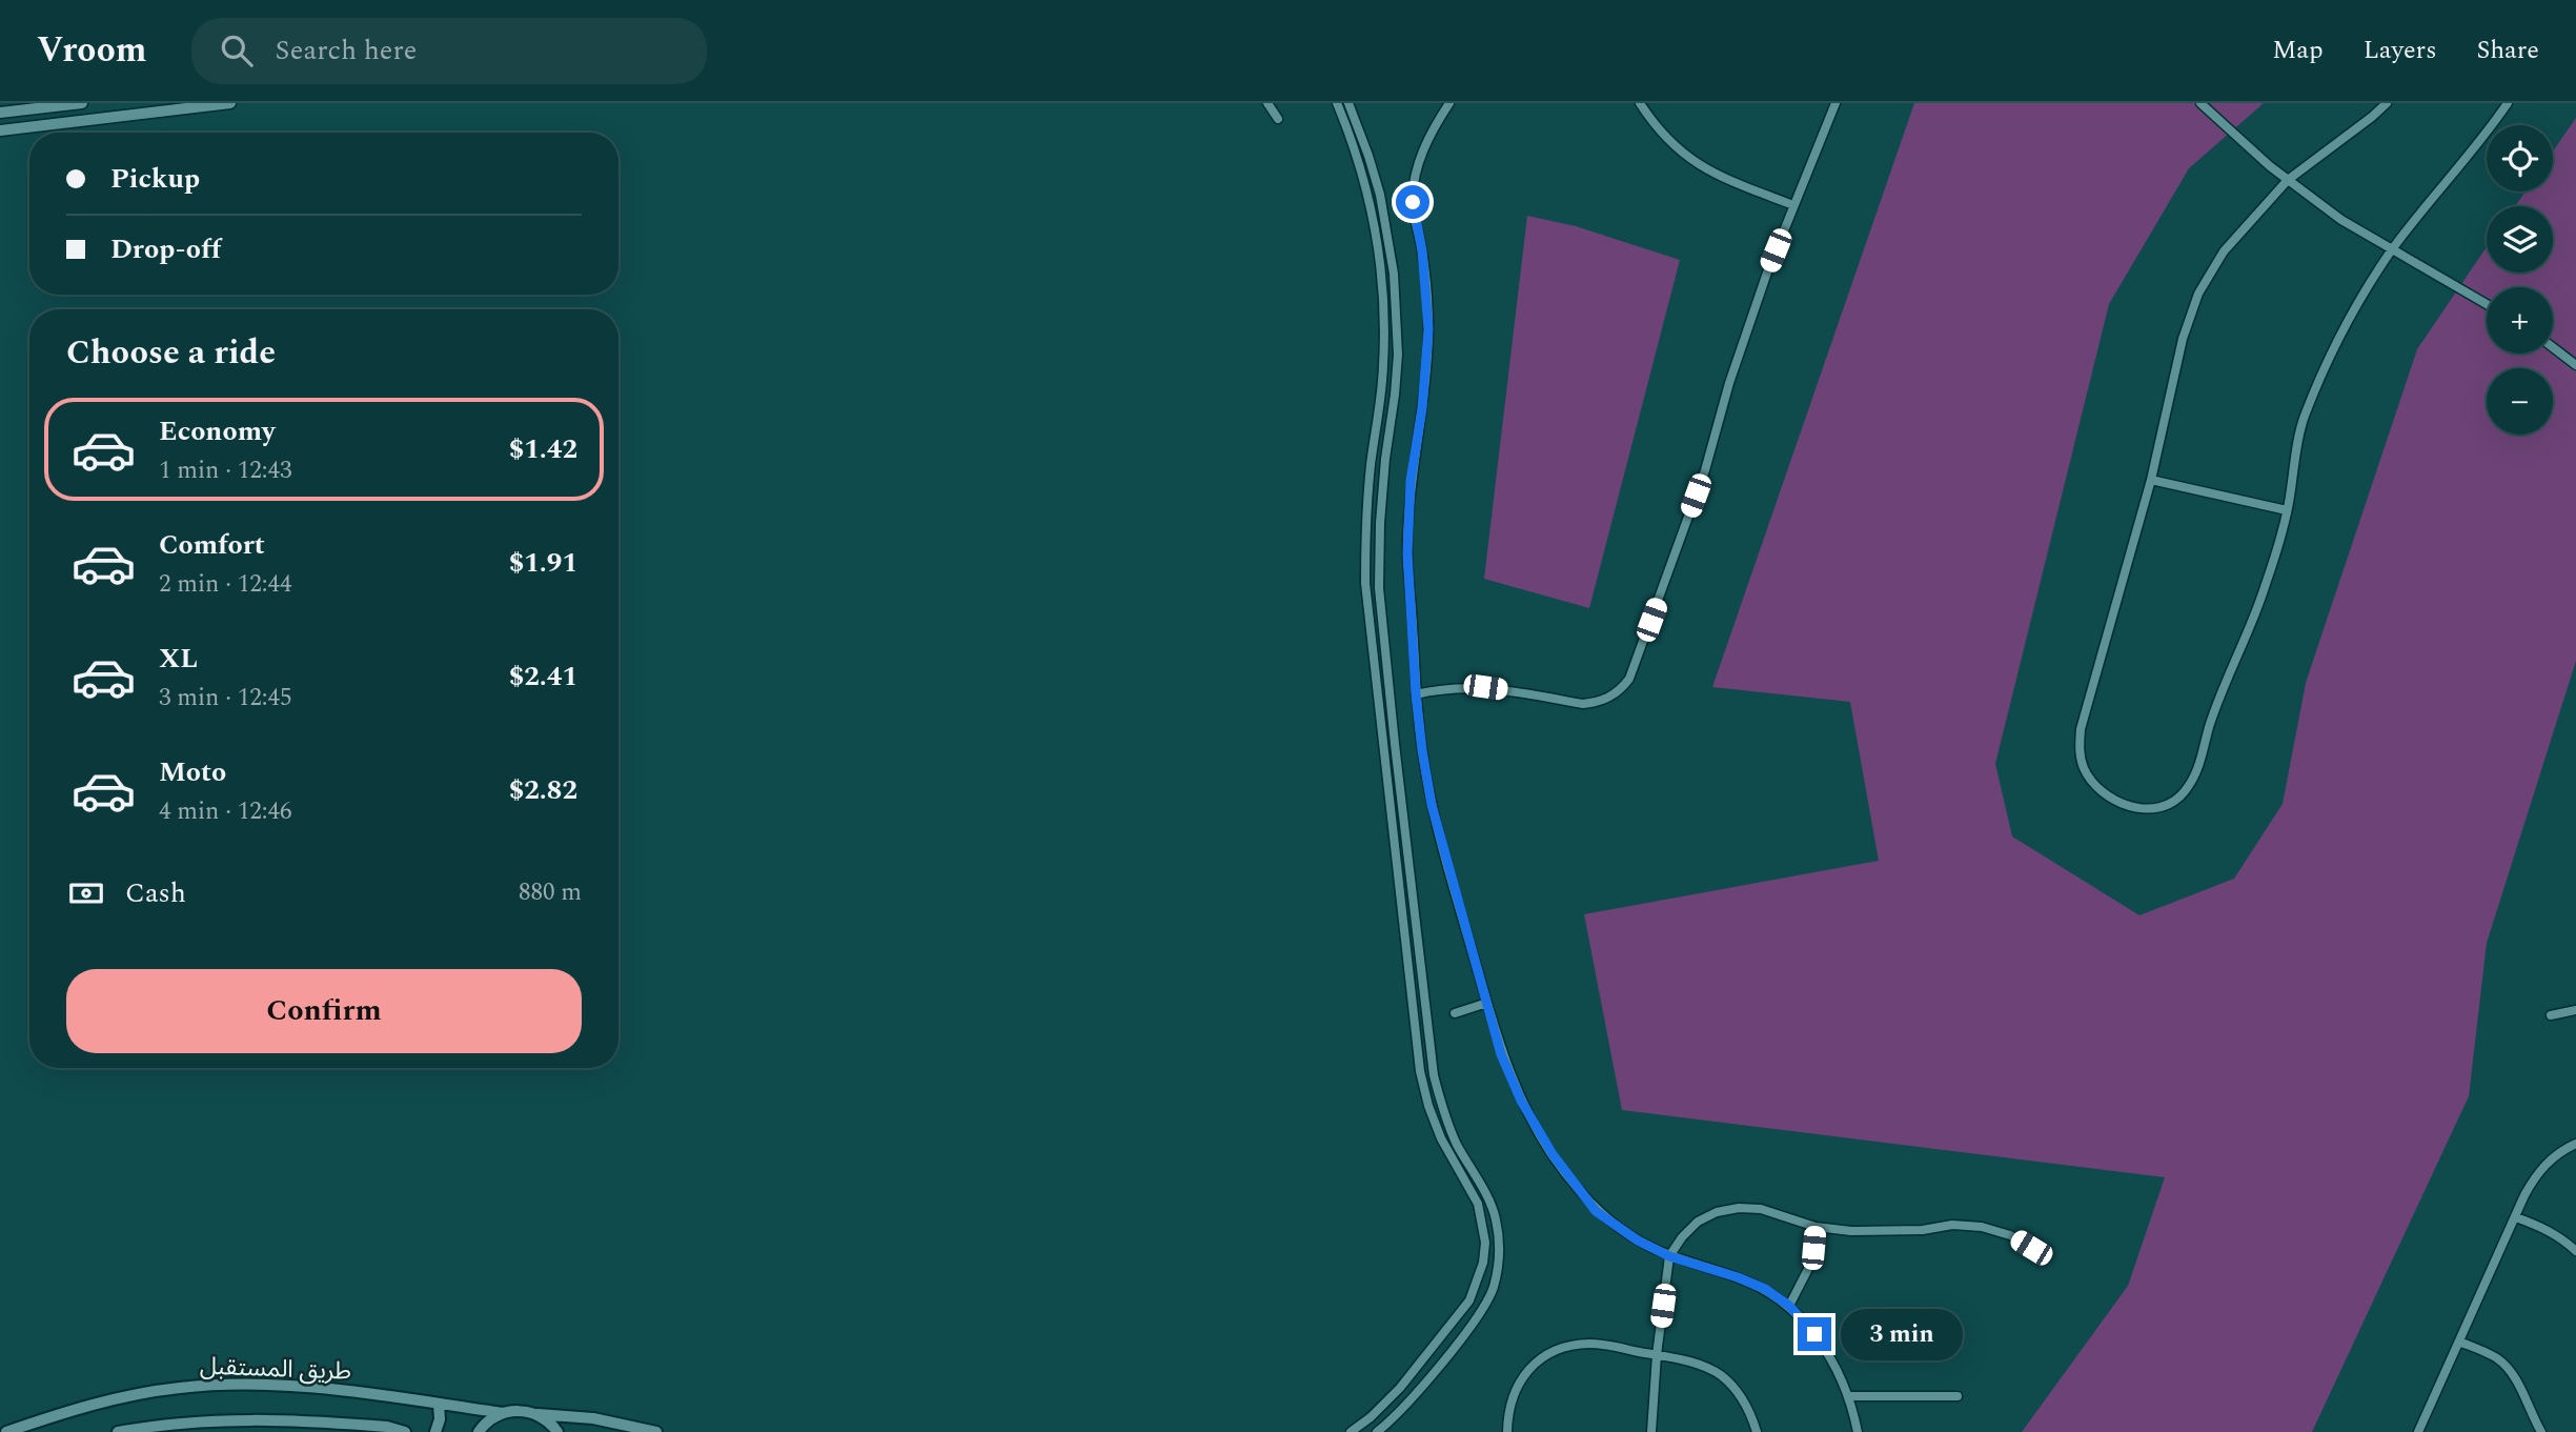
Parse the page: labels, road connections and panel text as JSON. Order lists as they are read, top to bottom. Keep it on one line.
{"streets":{"main road":["طريق المستقبل"]},"page":{"header":"Vroom","search":"Search here","nav":["Map","Layers","Share"],"map_buttons":["+","−"],"banner":["Pickup","Drop-off"],"heading":"Choose a ride","list":[{"name":"Economy","note":"1 min · 12:43","value":"$1.42"},{"name":"Comfort","note":"2 min · 12:44","value":"$1.91"},{"name":"XL","note":"3 min · 12:45","value":"$2.41"},{"name":"Moto","note":"4 min · 12:46","value":"$2.82"}],"pay":["Cash","880 m"],"buttons":"Confirm","bubble":"3 min"}}
